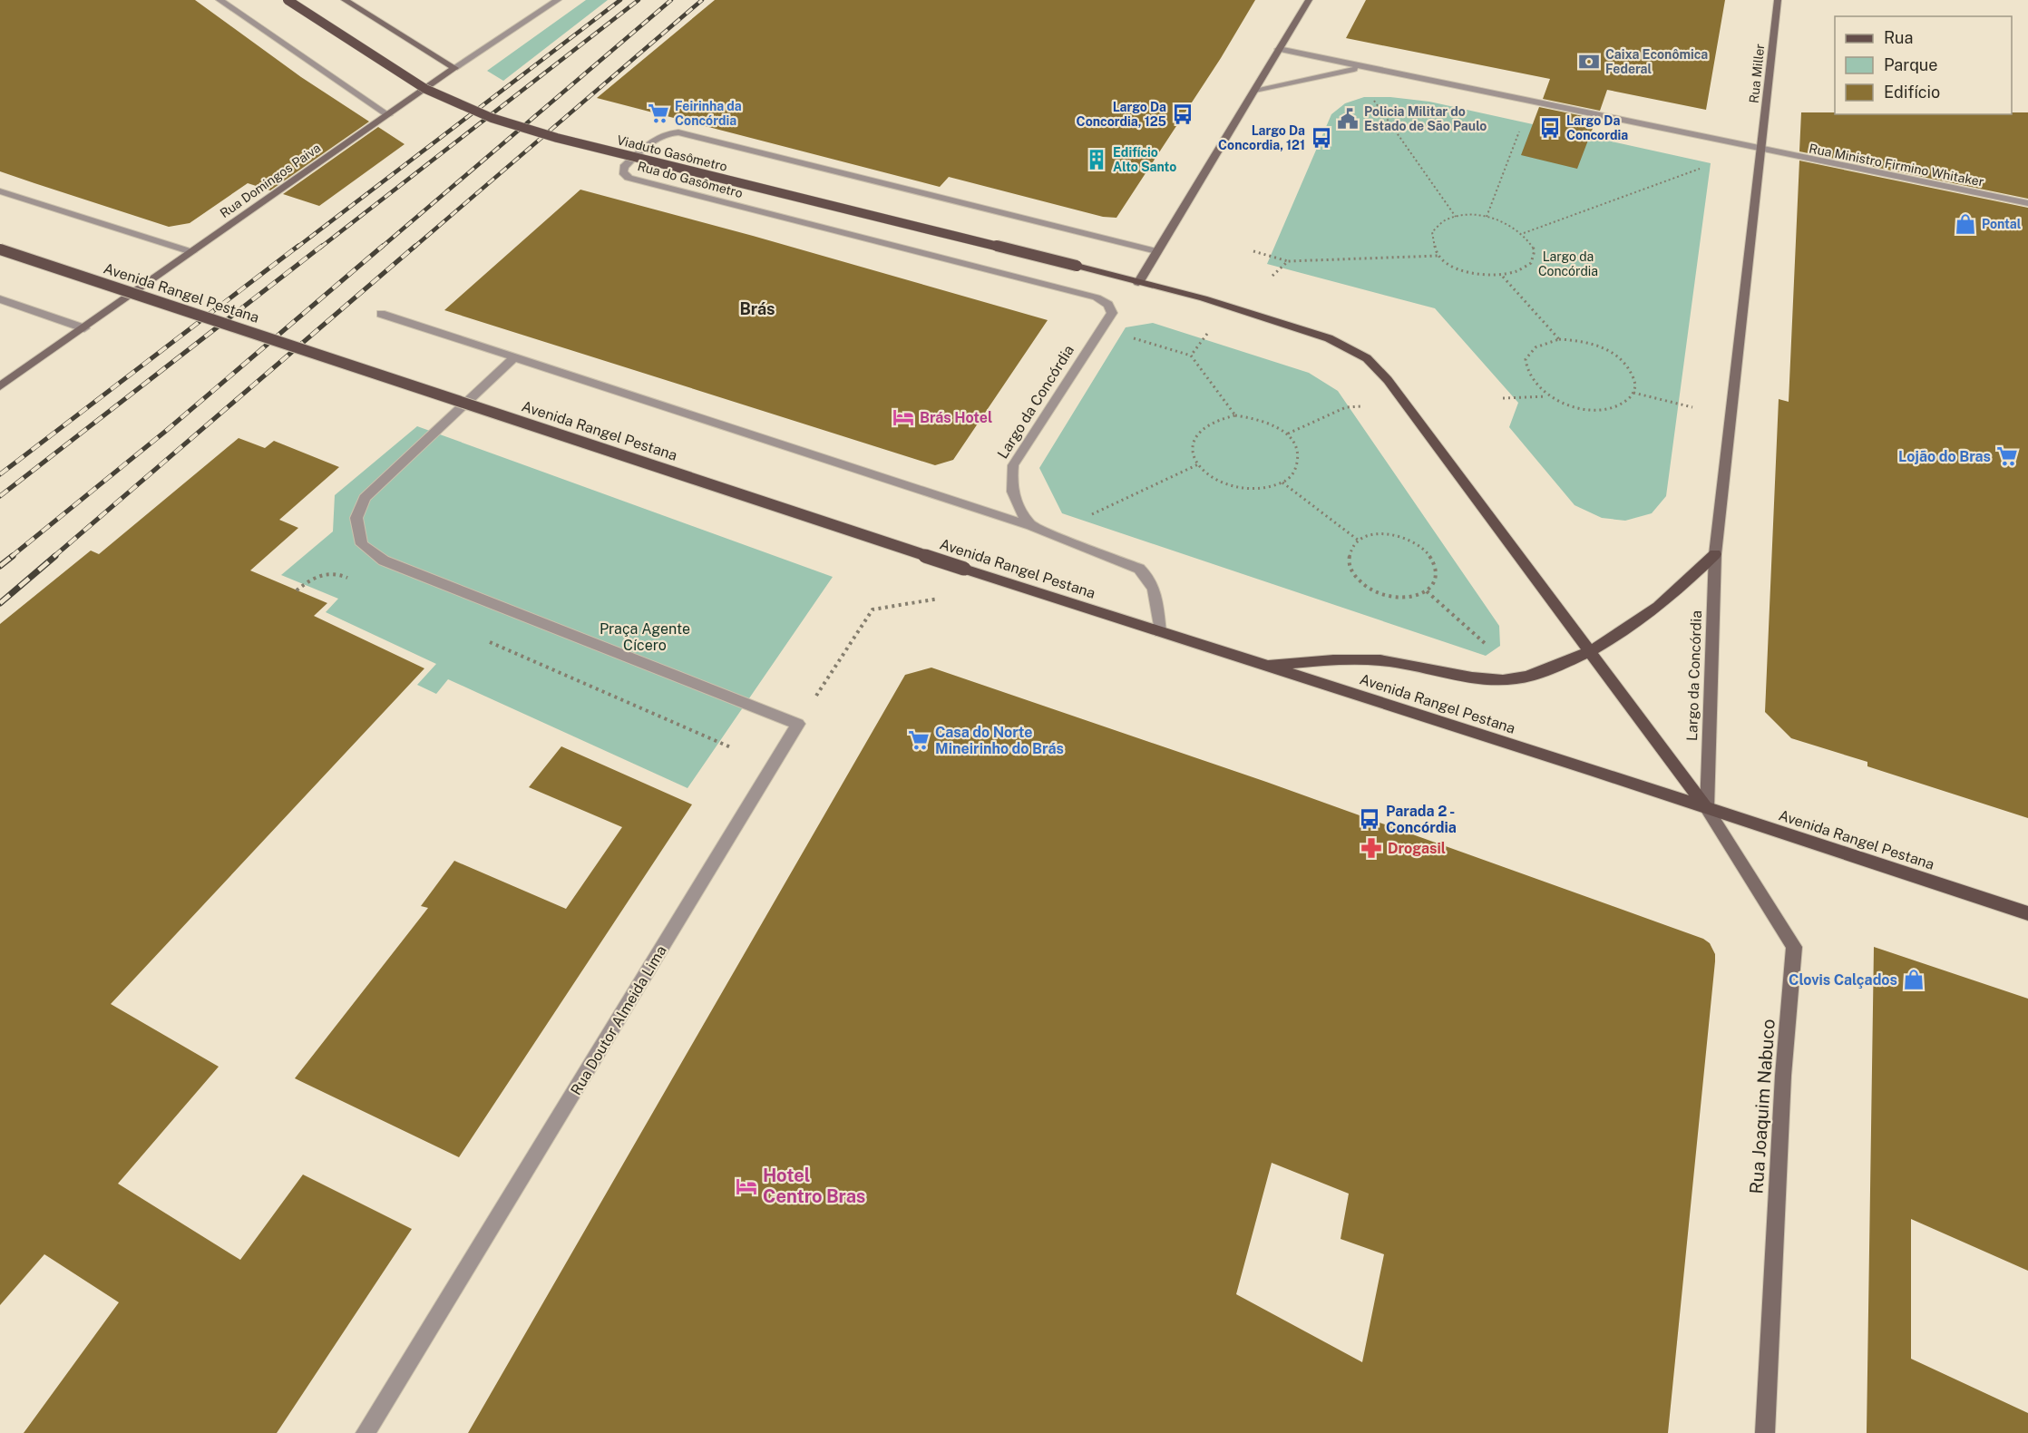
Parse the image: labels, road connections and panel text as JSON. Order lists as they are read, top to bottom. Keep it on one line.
{"streets":{"main road":["Viaduto Gasômetro","Avenida Rangel Pestana","Largo da Concórdia"],"street":["Rua Miller","Rua Ministro Firmino Whitaker","Rua do Gasômetro","Rua Domingos Paiva","Rua Doutor Almeida Lima","Rua Joaquim Nabuco"]},"crossings":[["Rua Miller","Rua Ministro Firmino Whitaker"],["Rua Miller","Largo da Concórdia"],["Viaduto Gasômetro","Largo da Concórdia"],["Rua Ministro Firmino Whitaker","Largo da Concórdia"],["Rua do Gasômetro","Largo da Concórdia"],["Avenida Rangel Pestana","Largo da Concórdia"],["Avenida Rangel Pestana","Rua Joaquim Nabuco"],["Largo da Concórdia","Rua Joaquim Nabuco"]],"districts":["Brás"],"parks":["Largo da Concórdia","Praça Agente Cícero"],"places":{"bank":["Caixa Econômica Federal"],"supermarket":["Feirinha da Concórdia","Lojão do Bras","Casa do Norte Mineirinho do Brás"],"bus stop":["Largo Da Concordia, 125","Largo Da Concordia","Largo Da Concordia, 121","Parada 2 - Concórdia"],"public building":["Policia Militar do Estado de São Paulo"],"building":["Edifício Alto Santo"],"shop":["Pontal","Clovis Calçados"],"hotel":["Brás Hotel","Hotel Centro Bras"],"pharmacy":["Drogasil"]},"legend":["Rua","Parque","Edifício"]}
